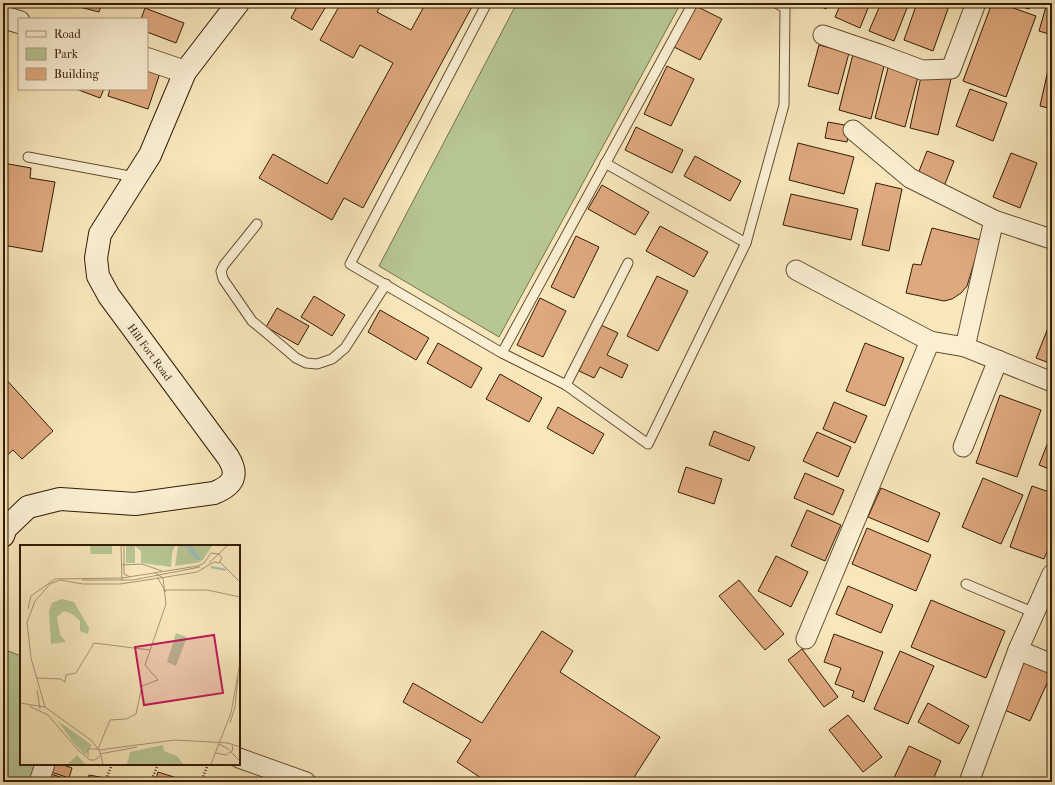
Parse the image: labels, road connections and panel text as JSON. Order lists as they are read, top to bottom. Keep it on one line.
{"streets":{"main road":["Hill Fort Road"]},"legend":["Road","Park","Building"]}
